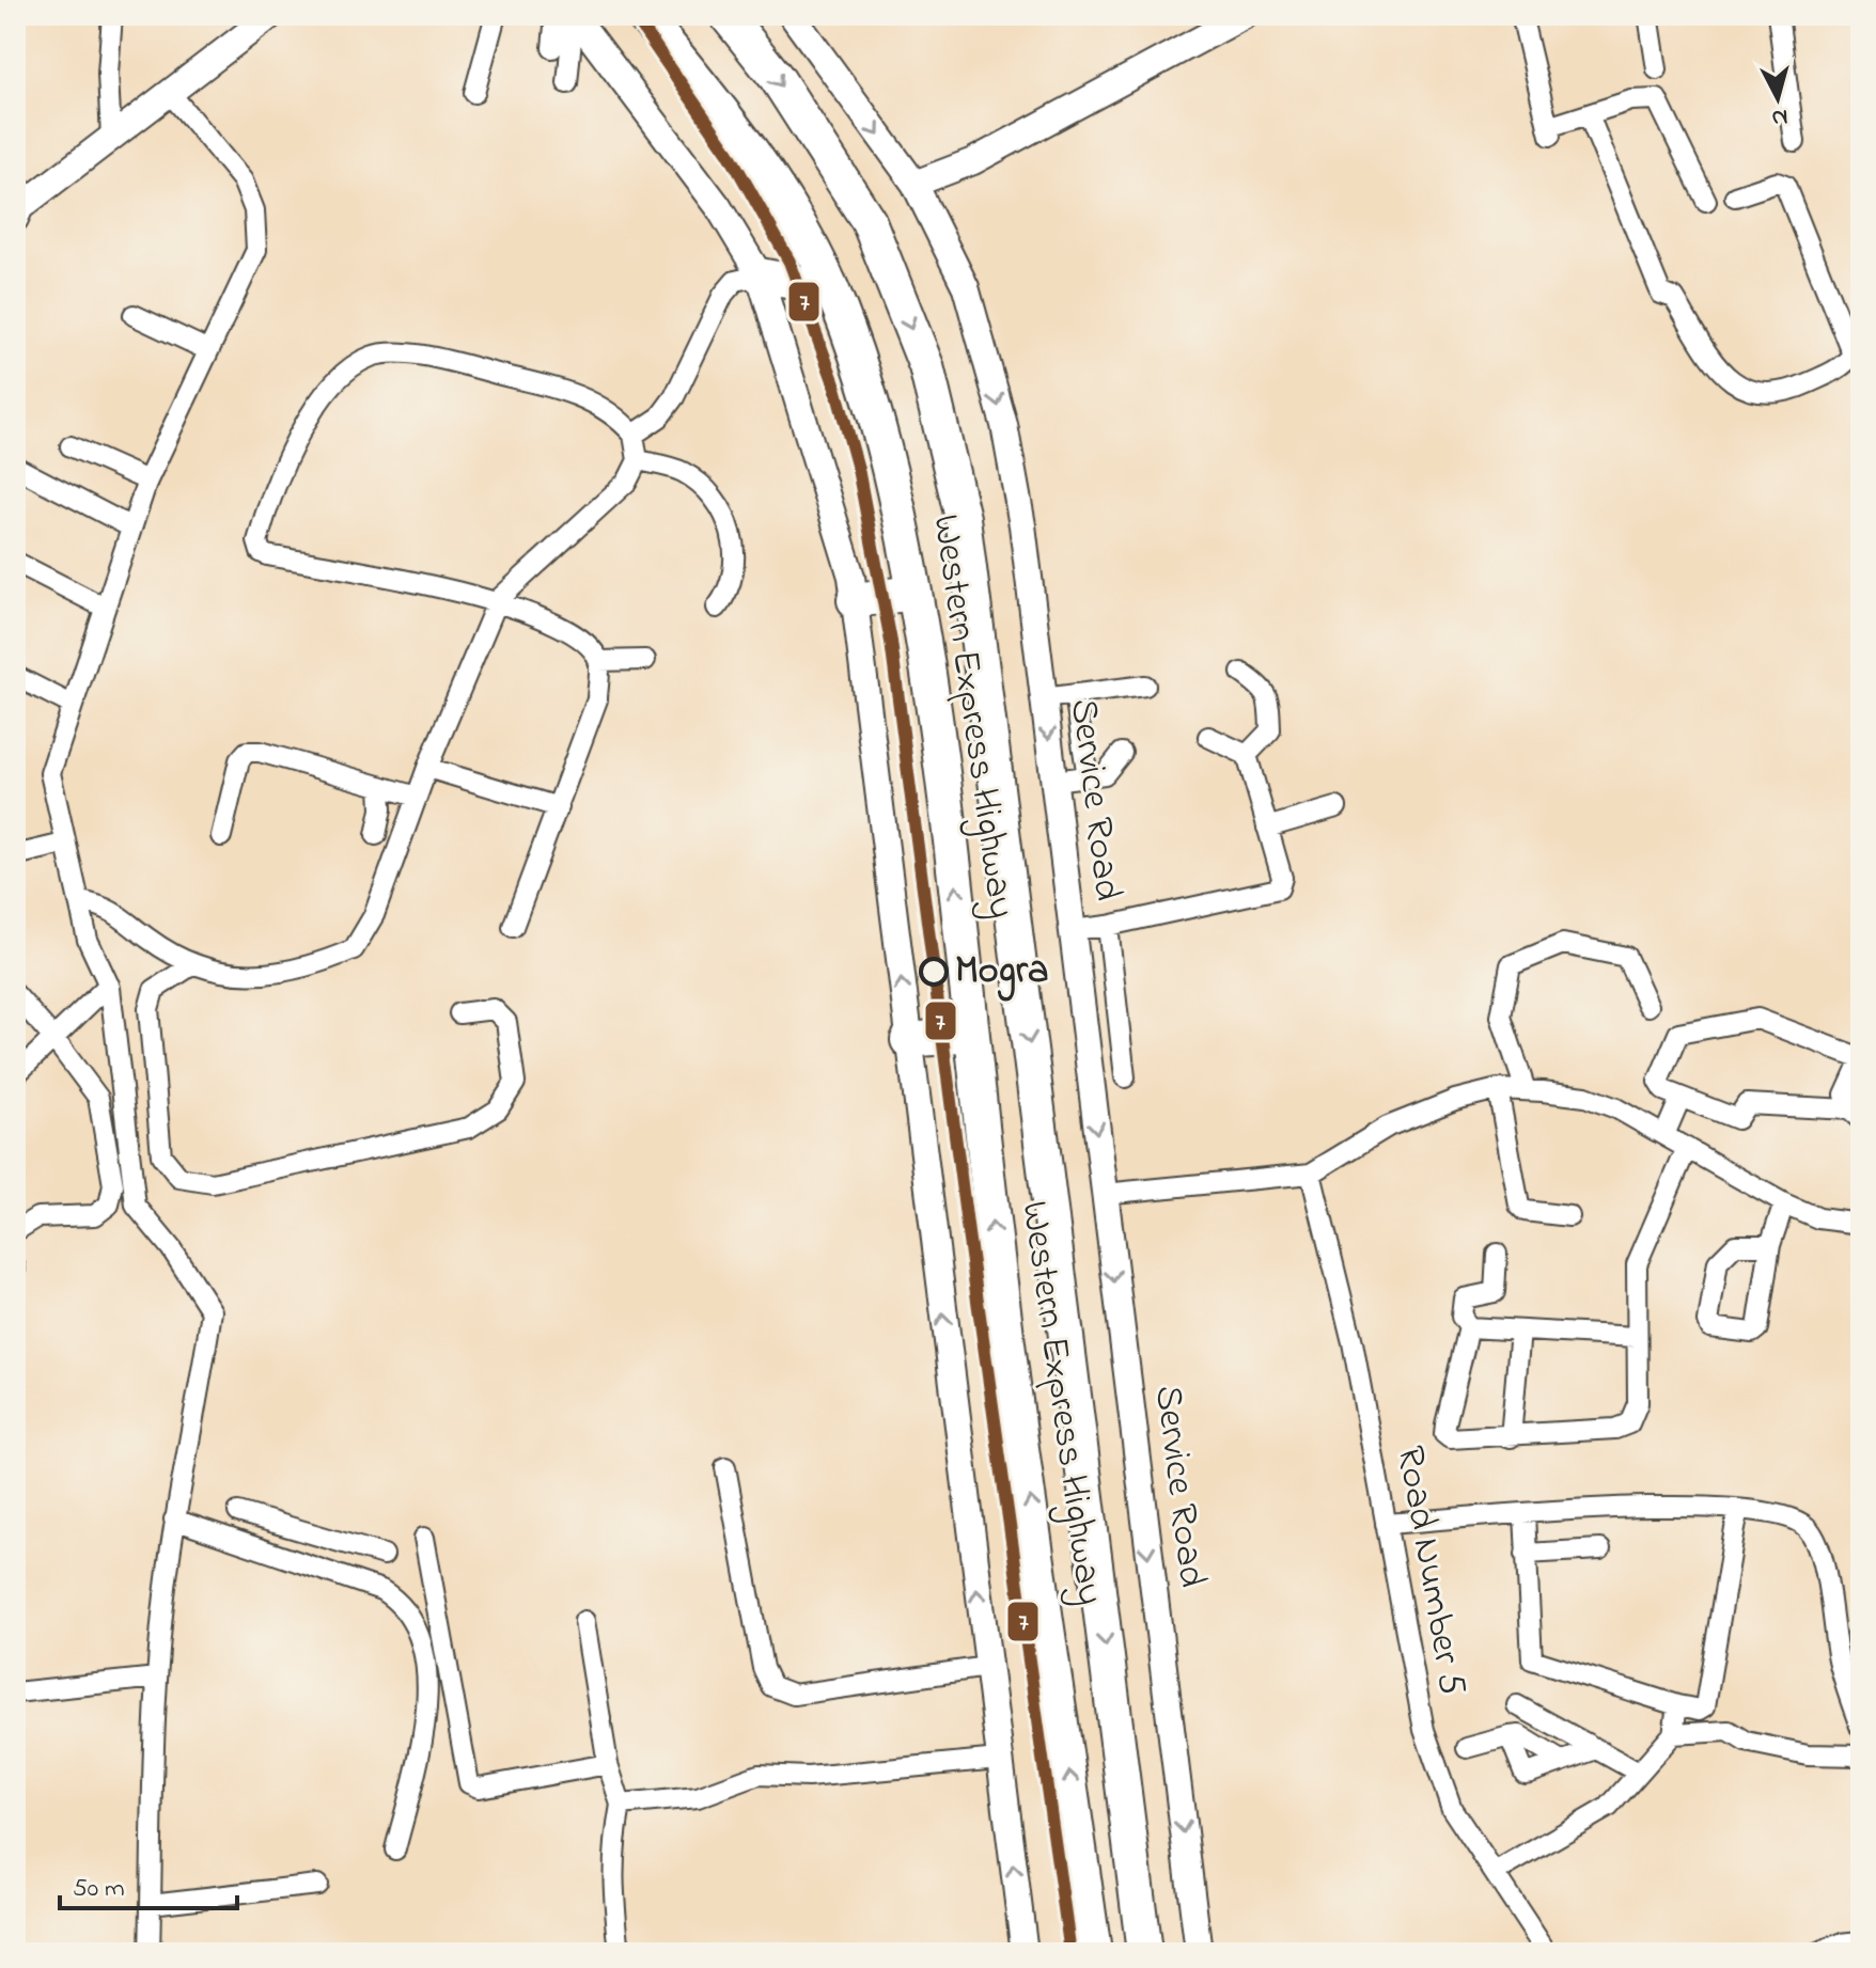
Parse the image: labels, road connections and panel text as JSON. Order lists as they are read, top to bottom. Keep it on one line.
{"streets":{"highway":["Western Express Highway"],"street":["Service Road","Road Number 5"]},"places":["Mogra"],"lines":["transit line 7"],"scale_bar":"50 m","north":"bottom"}
